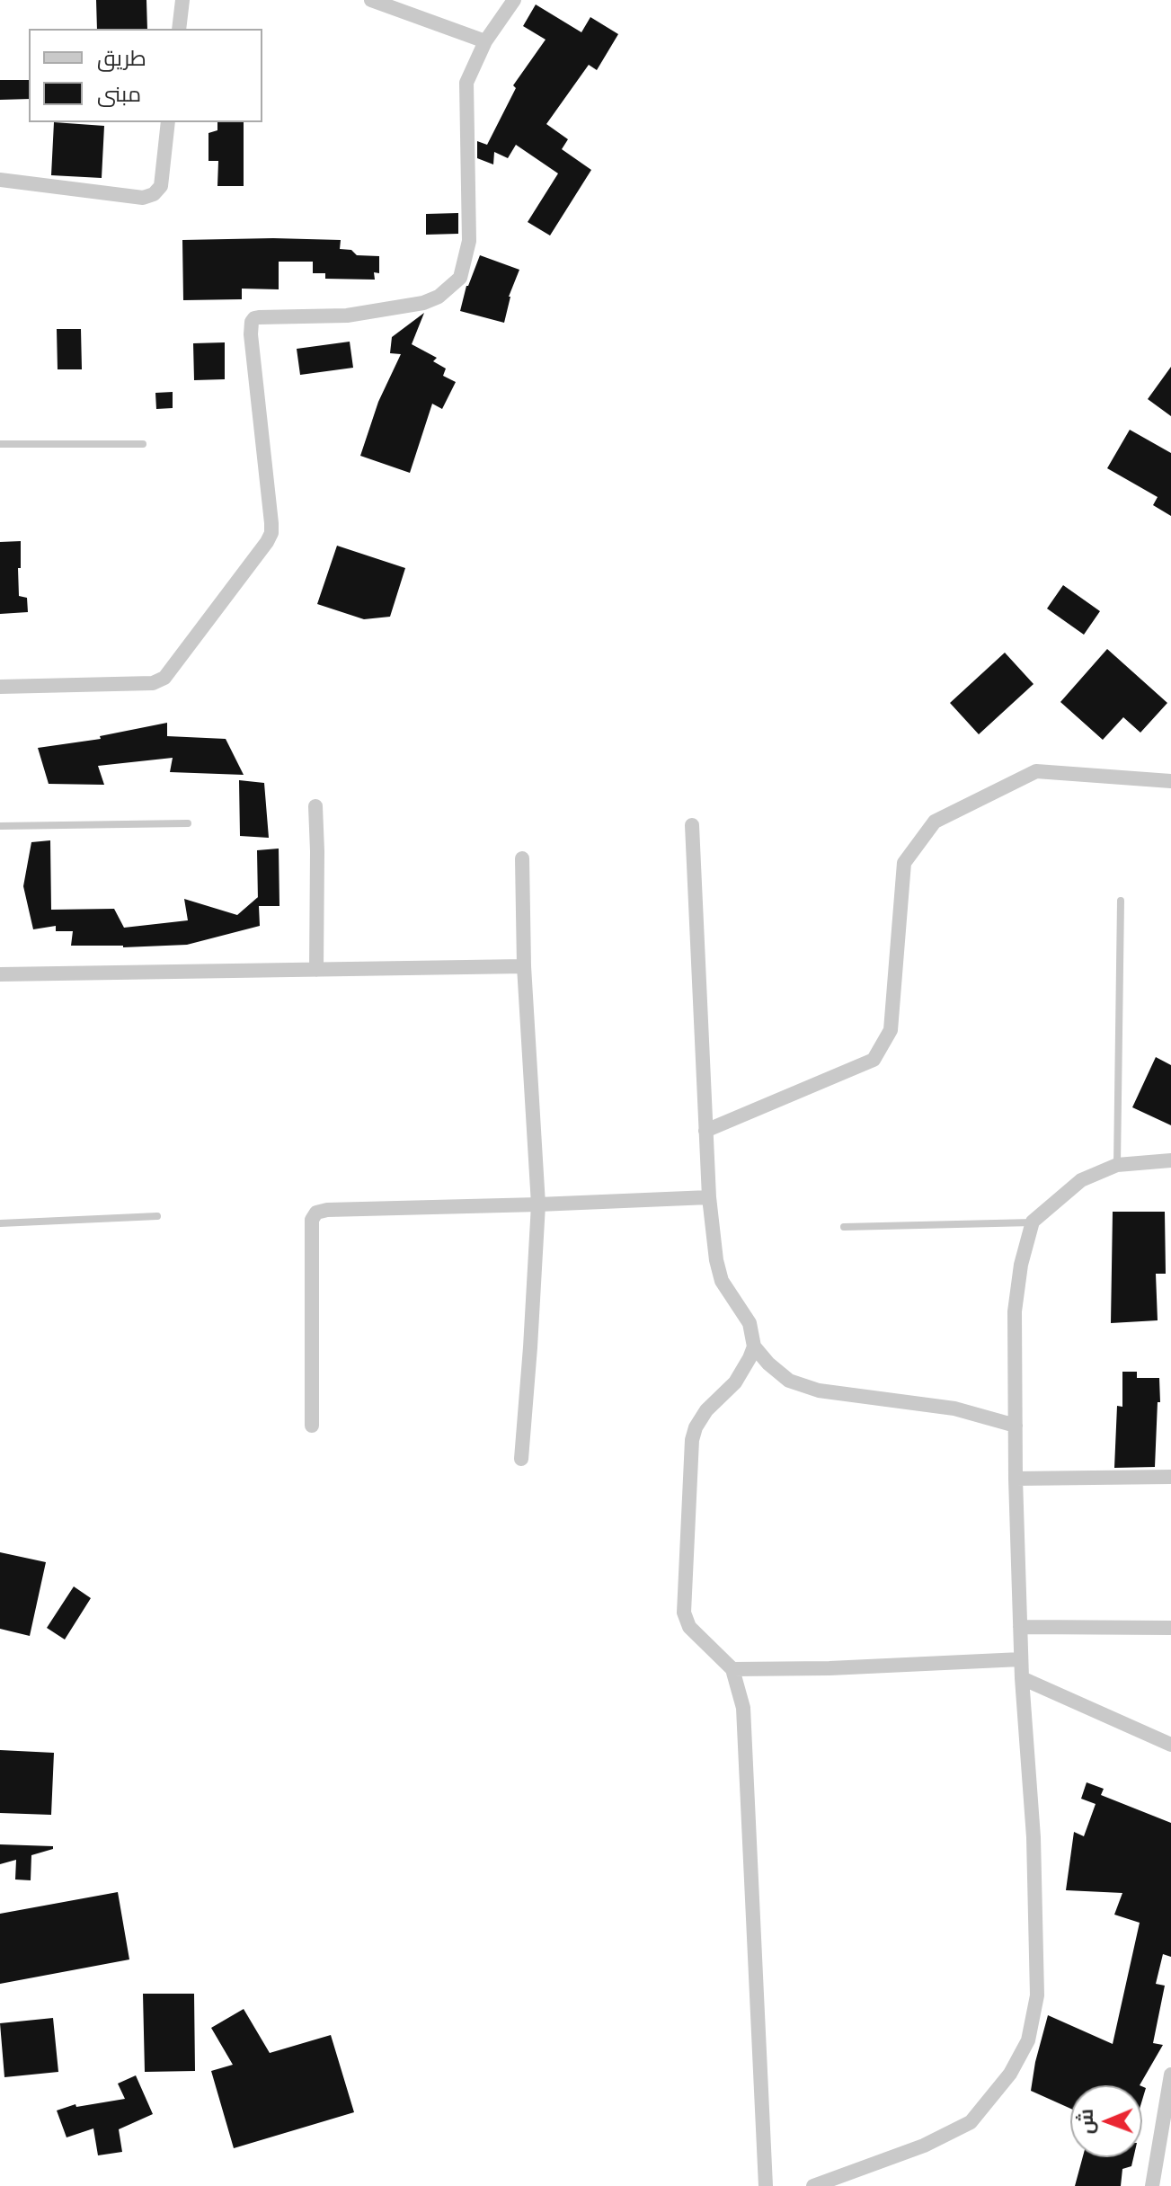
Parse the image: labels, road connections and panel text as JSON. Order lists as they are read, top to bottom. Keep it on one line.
{"legend":["طريق","مبنى"],"north":"left"}
